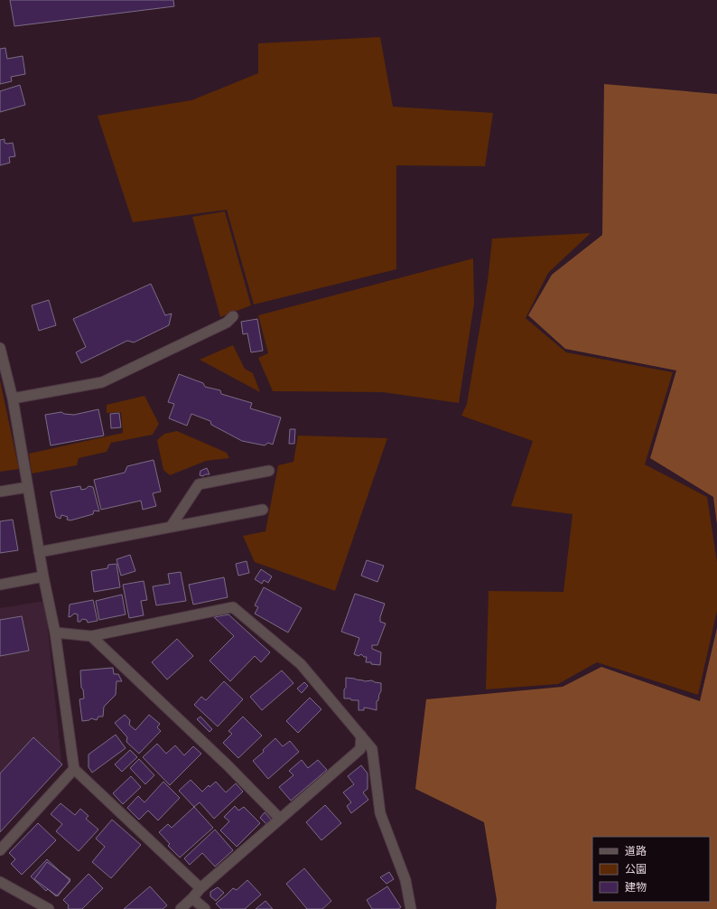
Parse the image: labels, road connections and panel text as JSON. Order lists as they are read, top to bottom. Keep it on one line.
{"legend":["道路","公園","建物"]}
